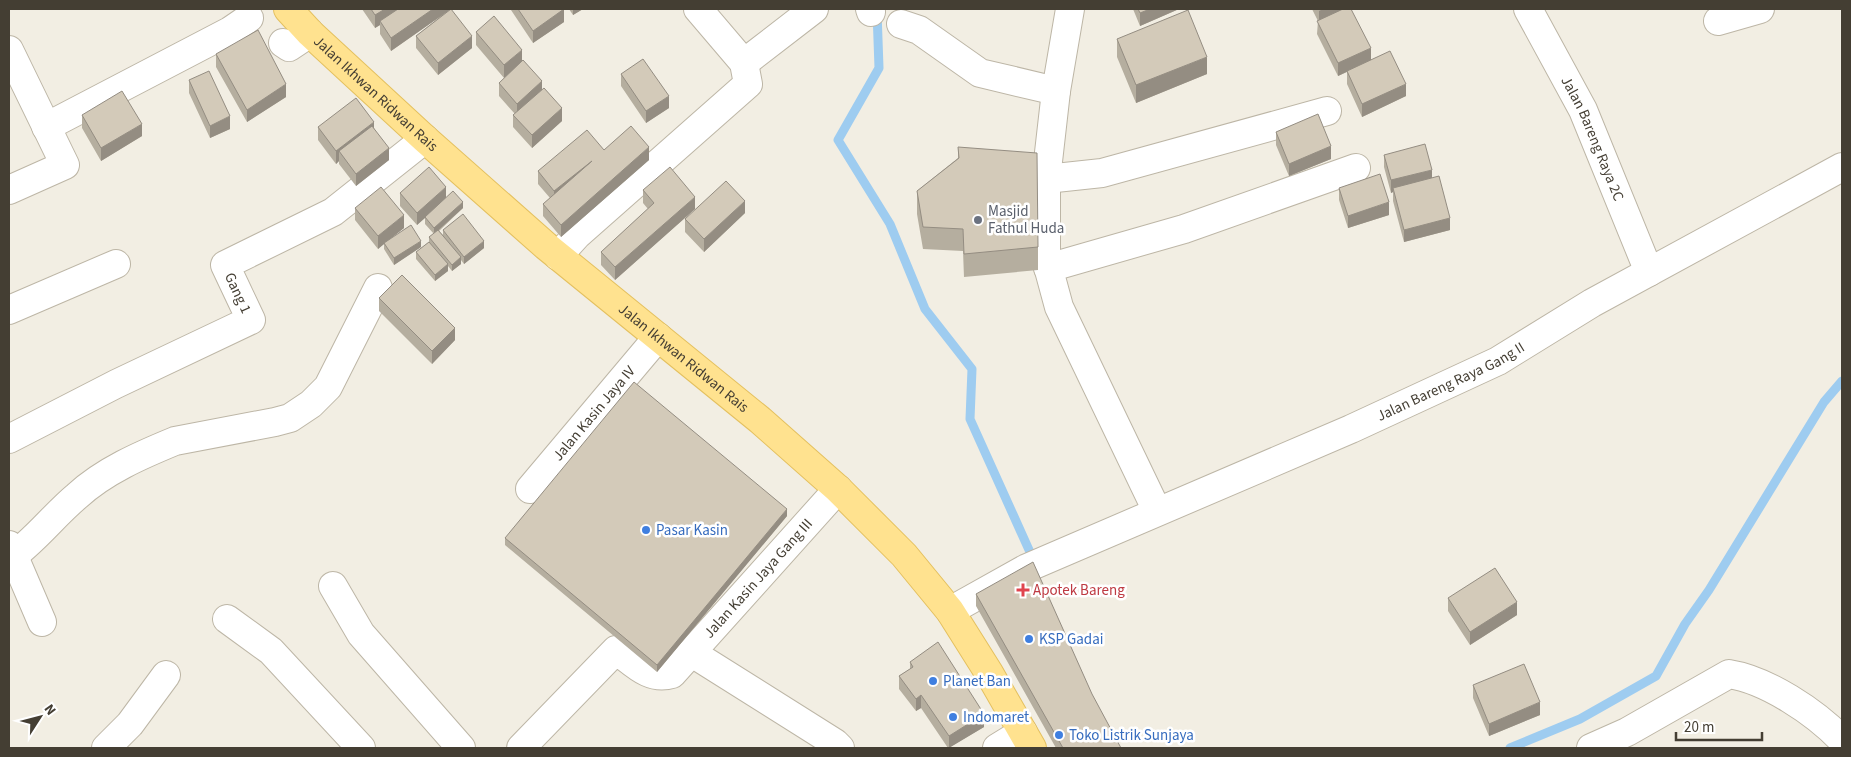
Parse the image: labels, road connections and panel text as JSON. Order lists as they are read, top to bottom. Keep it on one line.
{"streets":{"main road":["Jalan Ikhwan Ridwan Rais"],"street":["Jalan Bareng Raya 2C","Gang 1","Jalan Bareng Raya Gang II","Jalan Kasin Jaya IV","Jalan Kasin Jaya Gang III"]},"crossings":[["Jalan Ikhwan Ridwan Rais","Gang 1"],["Jalan Ikhwan Ridwan Rais","Jalan Bareng Raya Gang II"],["Jalan Ikhwan Ridwan Rais","Jalan Kasin Jaya IV"],["Jalan Ikhwan Ridwan Rais","Jalan Kasin Jaya Gang III"],["Jalan Bareng Raya 2C","Jalan Bareng Raya Gang II"]],"places":{"other":["Masjid Fathul Huda","Pasar Kasin","KSP Gadai","Planet Ban","Indomaret","Toko Listrik Sunjaya"],"health":["Apotek Bareng"]},"scale_bar":"20 m","north":"top right"}
